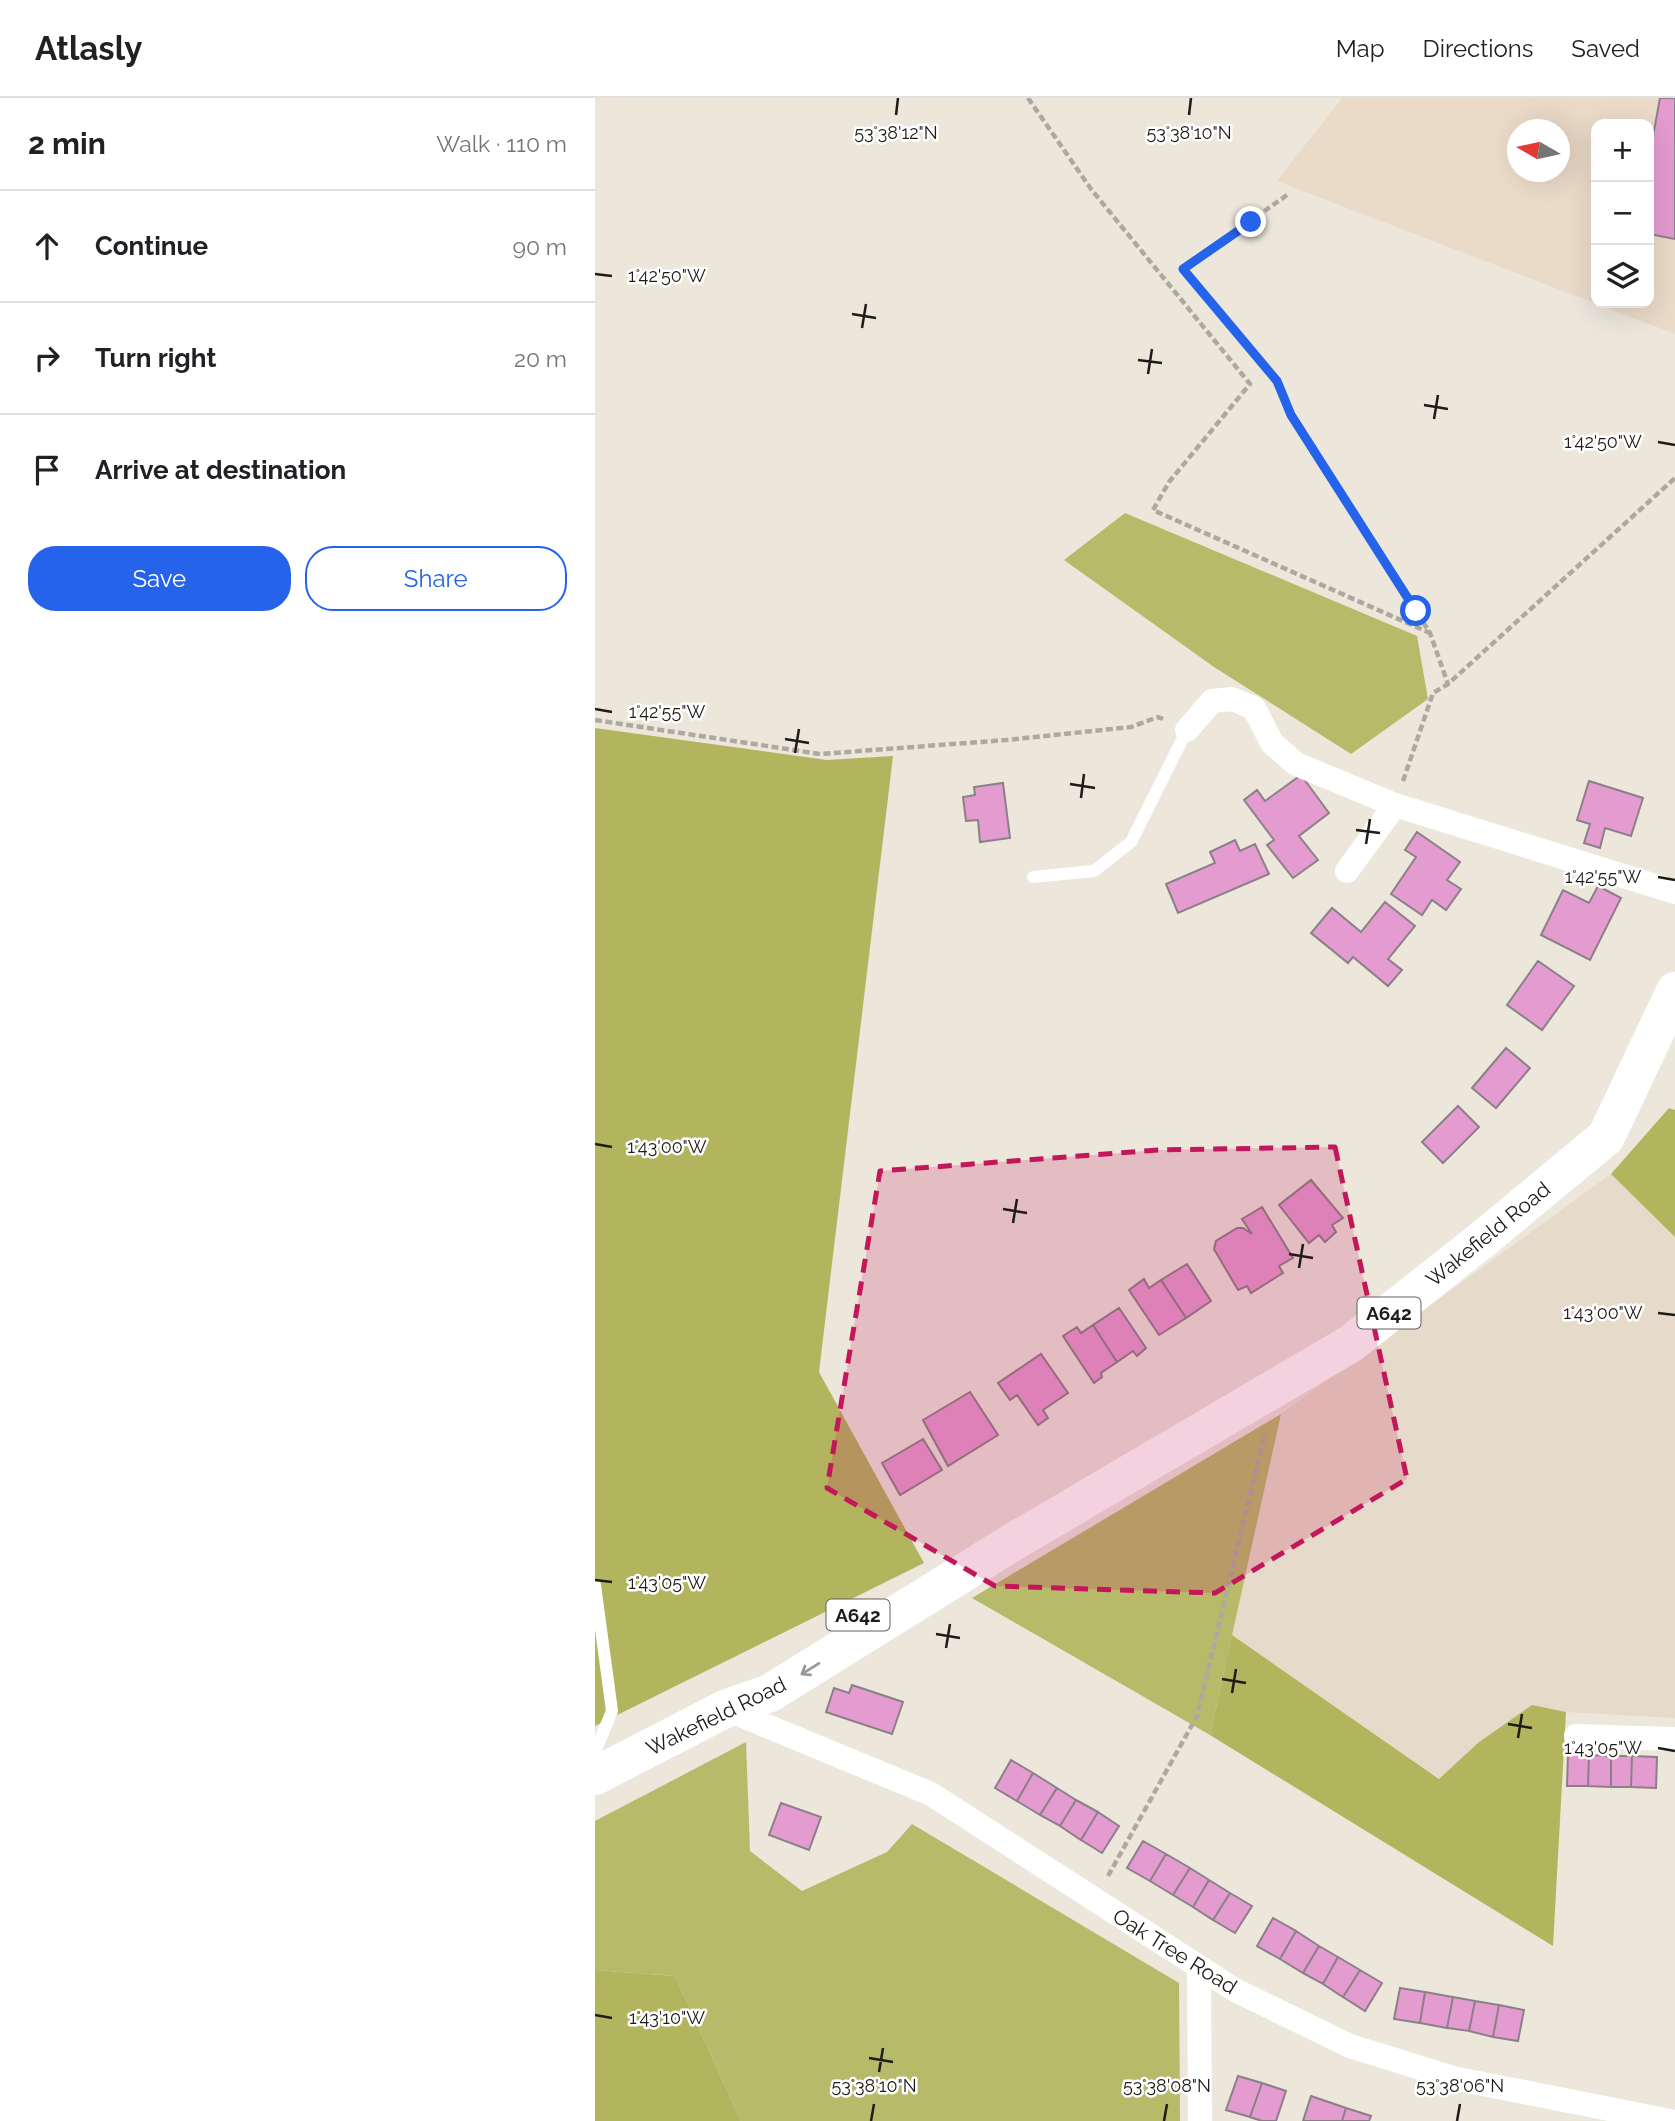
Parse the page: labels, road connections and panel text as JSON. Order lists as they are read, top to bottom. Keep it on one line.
{"streets":{"highway":["Wakefield Road","A642"],"street":["Oak Tree Road"]},"crossings":[["Wakefield Road","Oak Tree Road"]],"north":"left","page":{"header":"Atlasly","nav":["Map","Directions","Saved"],"heading":["2 min","Walk · 110 m"],"map_buttons":["+","−"],"list":[["Continue","90 m"],["Turn right","20 m"],"Arrive at destination"],"buttons":["Save","Share"]},"coordinates":["53°38'12\"N","53°38'10\"N","1°42'50\"W","1°42'55\"W","1°43'00\"W","1°43'05\"W","1°43'10\"W","53°38'08\"N","53°38'06\"N"]}
